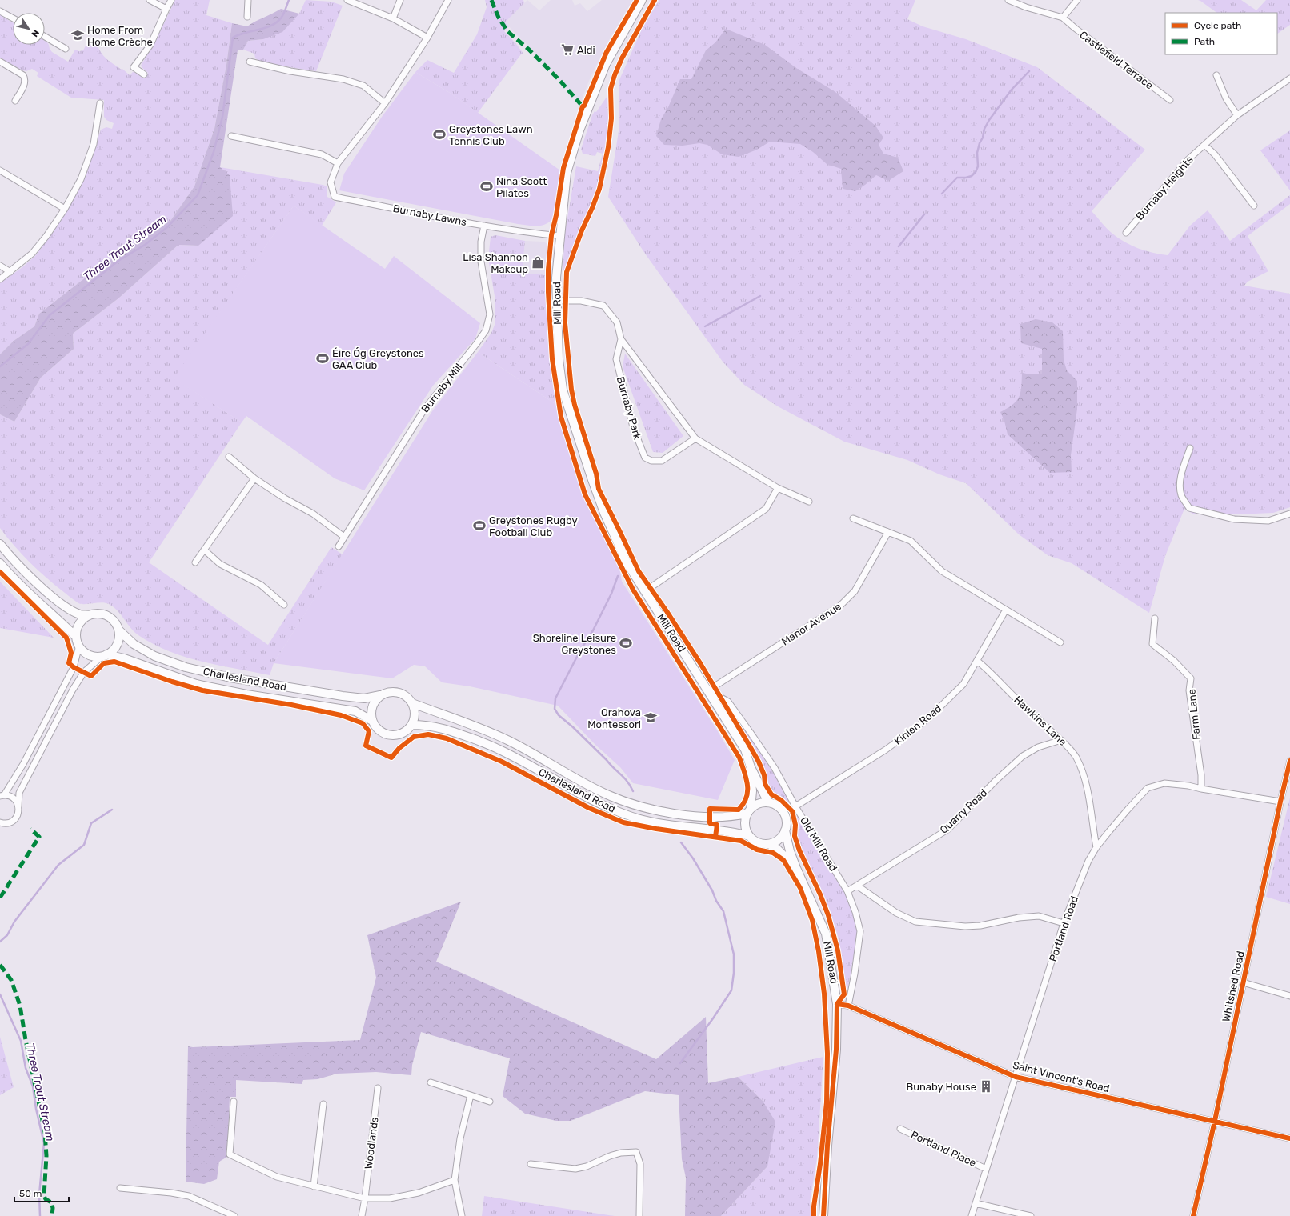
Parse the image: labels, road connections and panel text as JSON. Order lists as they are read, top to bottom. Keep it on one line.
{"streets":{"main road":["Mill Road","Charlesland Road"],"street":["Castlefield Terrace","Burnaby Heights","Burnaby Lawns","Burnaby Mill","Burnaby Park","Manor Avenue","Farm Lane","Hawkins Lane","Kinlen Road","Quarry Road","Old Mill Road","Portland Road","Whitshed Road","Saint Vincent's Road","Woodlands","Portland Place"]},"crossings":[["Burnaby Lawns","Mill Road"],["Burnaby Lawns","Burnaby Mill"],["Mill Road","Burnaby Park"],["Mill Road","Manor Avenue"],["Mill Road","Charlesland Road"],["Mill Road","Old Mill Road"],["Mill Road","Saint Vincent's Road"],["Manor Avenue","Old Mill Road"],["Farm Lane","Portland Road"],["Hawkins Lane","Kinlen Road"],["Hawkins Lane","Quarry Road"],["Hawkins Lane","Portland Road"],["Kinlen Road","Old Mill Road"],["Quarry Road","Old Mill Road"],["Old Mill Road","Saint Vincent's Road"],["Portland Road","Whitshed Road"],["Portland Road","Saint Vincent's Road"],["Portland Road","Portland Place"],["Whitshed Road","Saint Vincent's Road"]],"water":["Three Trout Stream"],"places":{"school or university":["Home From Home Crèche","Orahova Montessori"],"supermarket":["Aldi"],"sports":["Greystones Lawn Tennis Club","Nina Scott Pilates","Éire Óg Greystones GAA Club","Greystones Rugby Football Club","Shoreline Leisure Greystones"],"shop":["Lisa Shannon Makeup"],"building":["Bunaby House"]},"legend":["Cycle path","Path"],"scale_bar":"50 m","north":"bottom right"}
